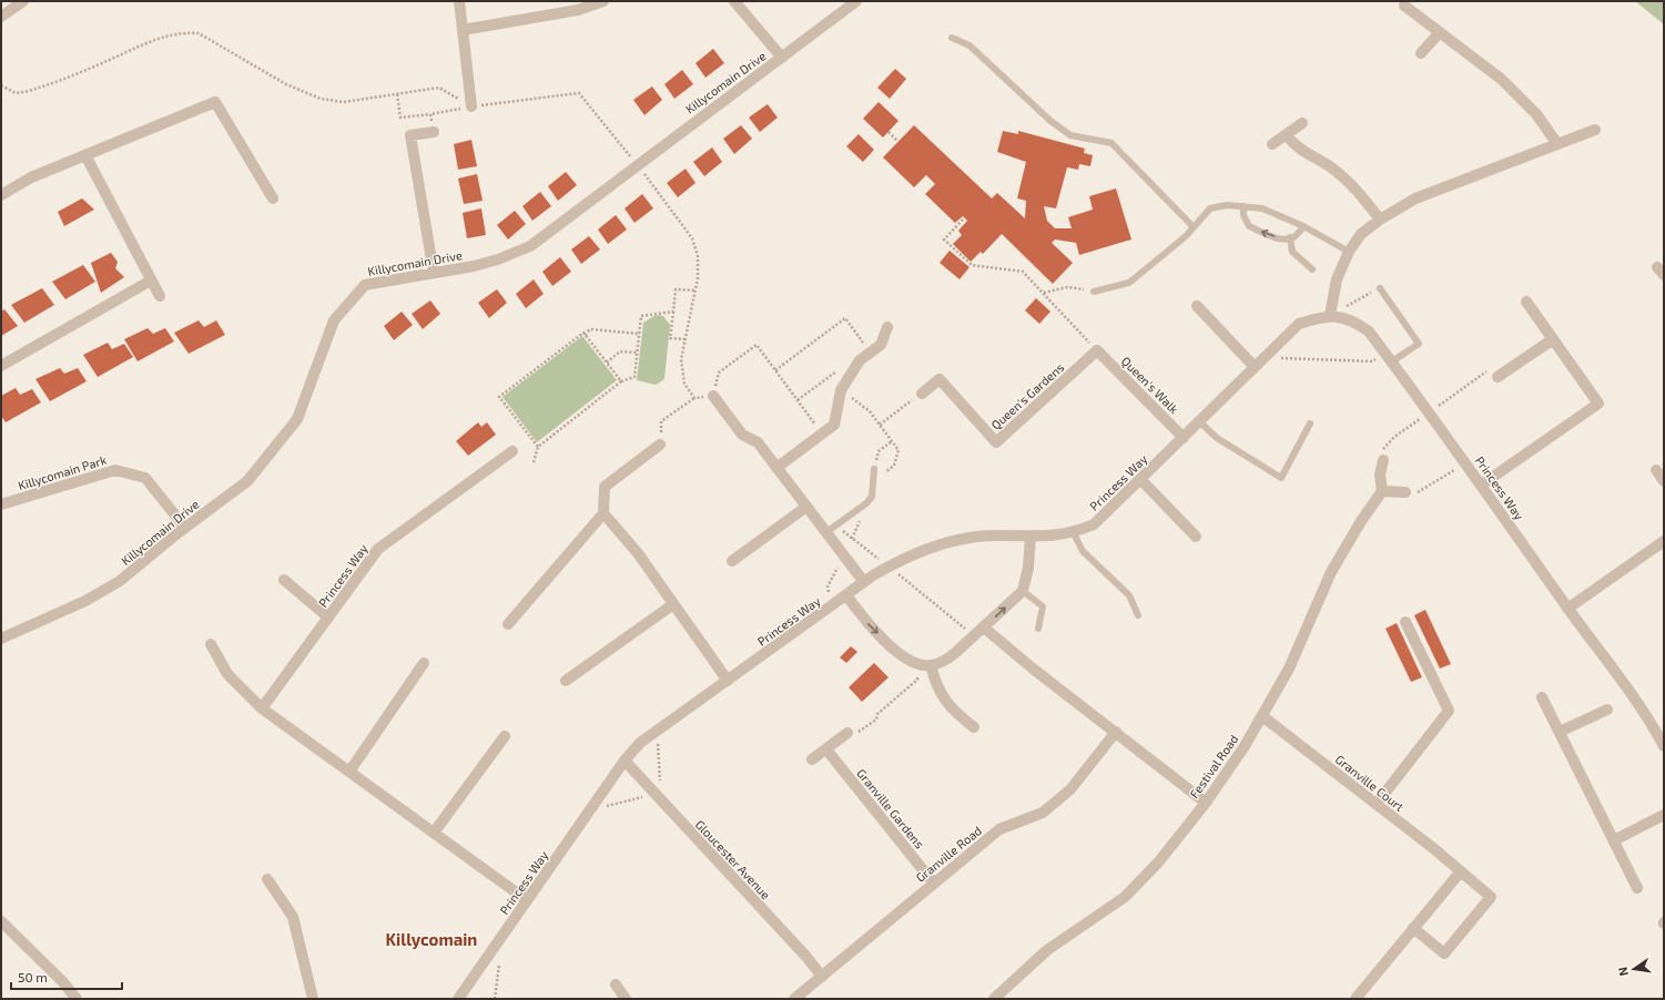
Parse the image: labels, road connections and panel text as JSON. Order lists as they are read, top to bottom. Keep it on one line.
{"streets":{"street":["Killycomain Drive","Queen's Walk","Queen's Gardens","Killycomain Park","Princess Way","Festival Road","Granville Court","Granville Gardens","Granville Road","Gloucester Avenue"]},"crossings":[["Killycomain Drive","Killycomain Park"],["Queen's Walk","Queen's Gardens"],["Queen's Walk","Princess Way"],["Princess Way","Gloucester Avenue"],["Festival Road","Granville Court"],["Granville Gardens","Granville Road"],["Granville Road","Gloucester Avenue"]],"districts":["Killycomain"],"scale_bar":"50 m","north":"left"}
